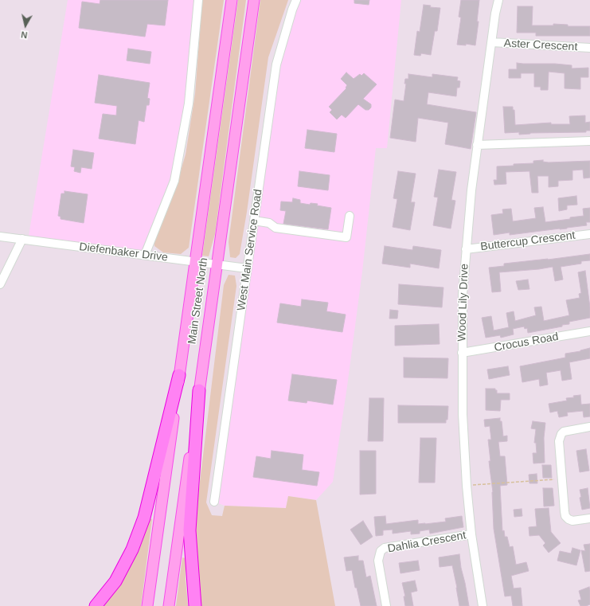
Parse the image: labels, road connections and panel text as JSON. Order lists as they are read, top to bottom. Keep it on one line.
{"streets":{"main road":["Main Street North"],"street":["Aster Crescent","Buttercup Crescent","West Main Service Road","Diefenbaker Drive","Wood Lily Drive","Crocus Road","Dahlia Crescent"]},"crossings":[["Aster Crescent","Wood Lily Drive"],["Buttercup Crescent","Wood Lily Drive"],["West Main Service Road","Diefenbaker Drive"],["Diefenbaker Drive","Main Street North"],["Wood Lily Drive","Crocus Road"],["Wood Lily Drive","Dahlia Crescent"]],"north":"bottom"}
